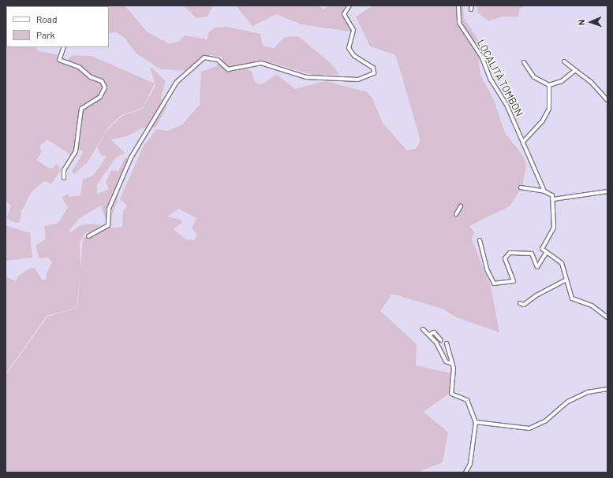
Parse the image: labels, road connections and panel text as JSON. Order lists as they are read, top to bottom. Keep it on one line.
{"streets":{"street":["LOCALITÀ TOMBON"]},"legend":["Road","Park"],"north":"left"}
